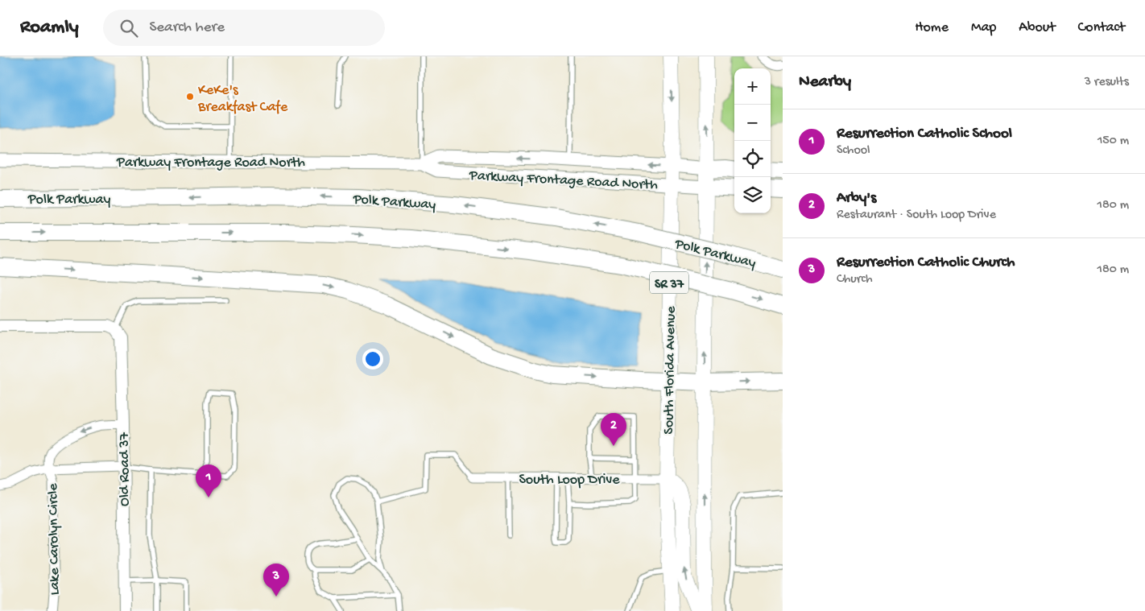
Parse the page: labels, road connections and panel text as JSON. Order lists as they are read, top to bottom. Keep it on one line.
{"streets":{"highway":["Polk Parkway"],"main road":["Parkway Frontage Road North","SR 37","South Florida Avenue"],"street":["Old Road 37","South Loop Drive","Lake Carolyn Circle"]},"crossings":[["Parkway Frontage Road North","SR 37"],["Parkway Frontage Road North","South Florida Avenue"],["South Florida Avenue","South Loop Drive"],["Old Road 37","Lake Carolyn Circle"]],"places":["KeKe's Breakfast Cafe"],"page":{"header":"Roamly","search":"Search here","nav":["Home","Map","About","Contact"],"heading":["Nearby","3 results"],"map_buttons":["+","−"],"list":[{"mark":"1","name":"Resurrection Catholic School","note":"School","value":"150 m"},{"mark":"2","name":"Arby's","note":"Restaurant · South Loop Drive","value":"180 m"},{"mark":"3","name":"Resurrection Catholic Church","note":"Church","value":"180 m"}],"pins":["2","1","3"]}}
